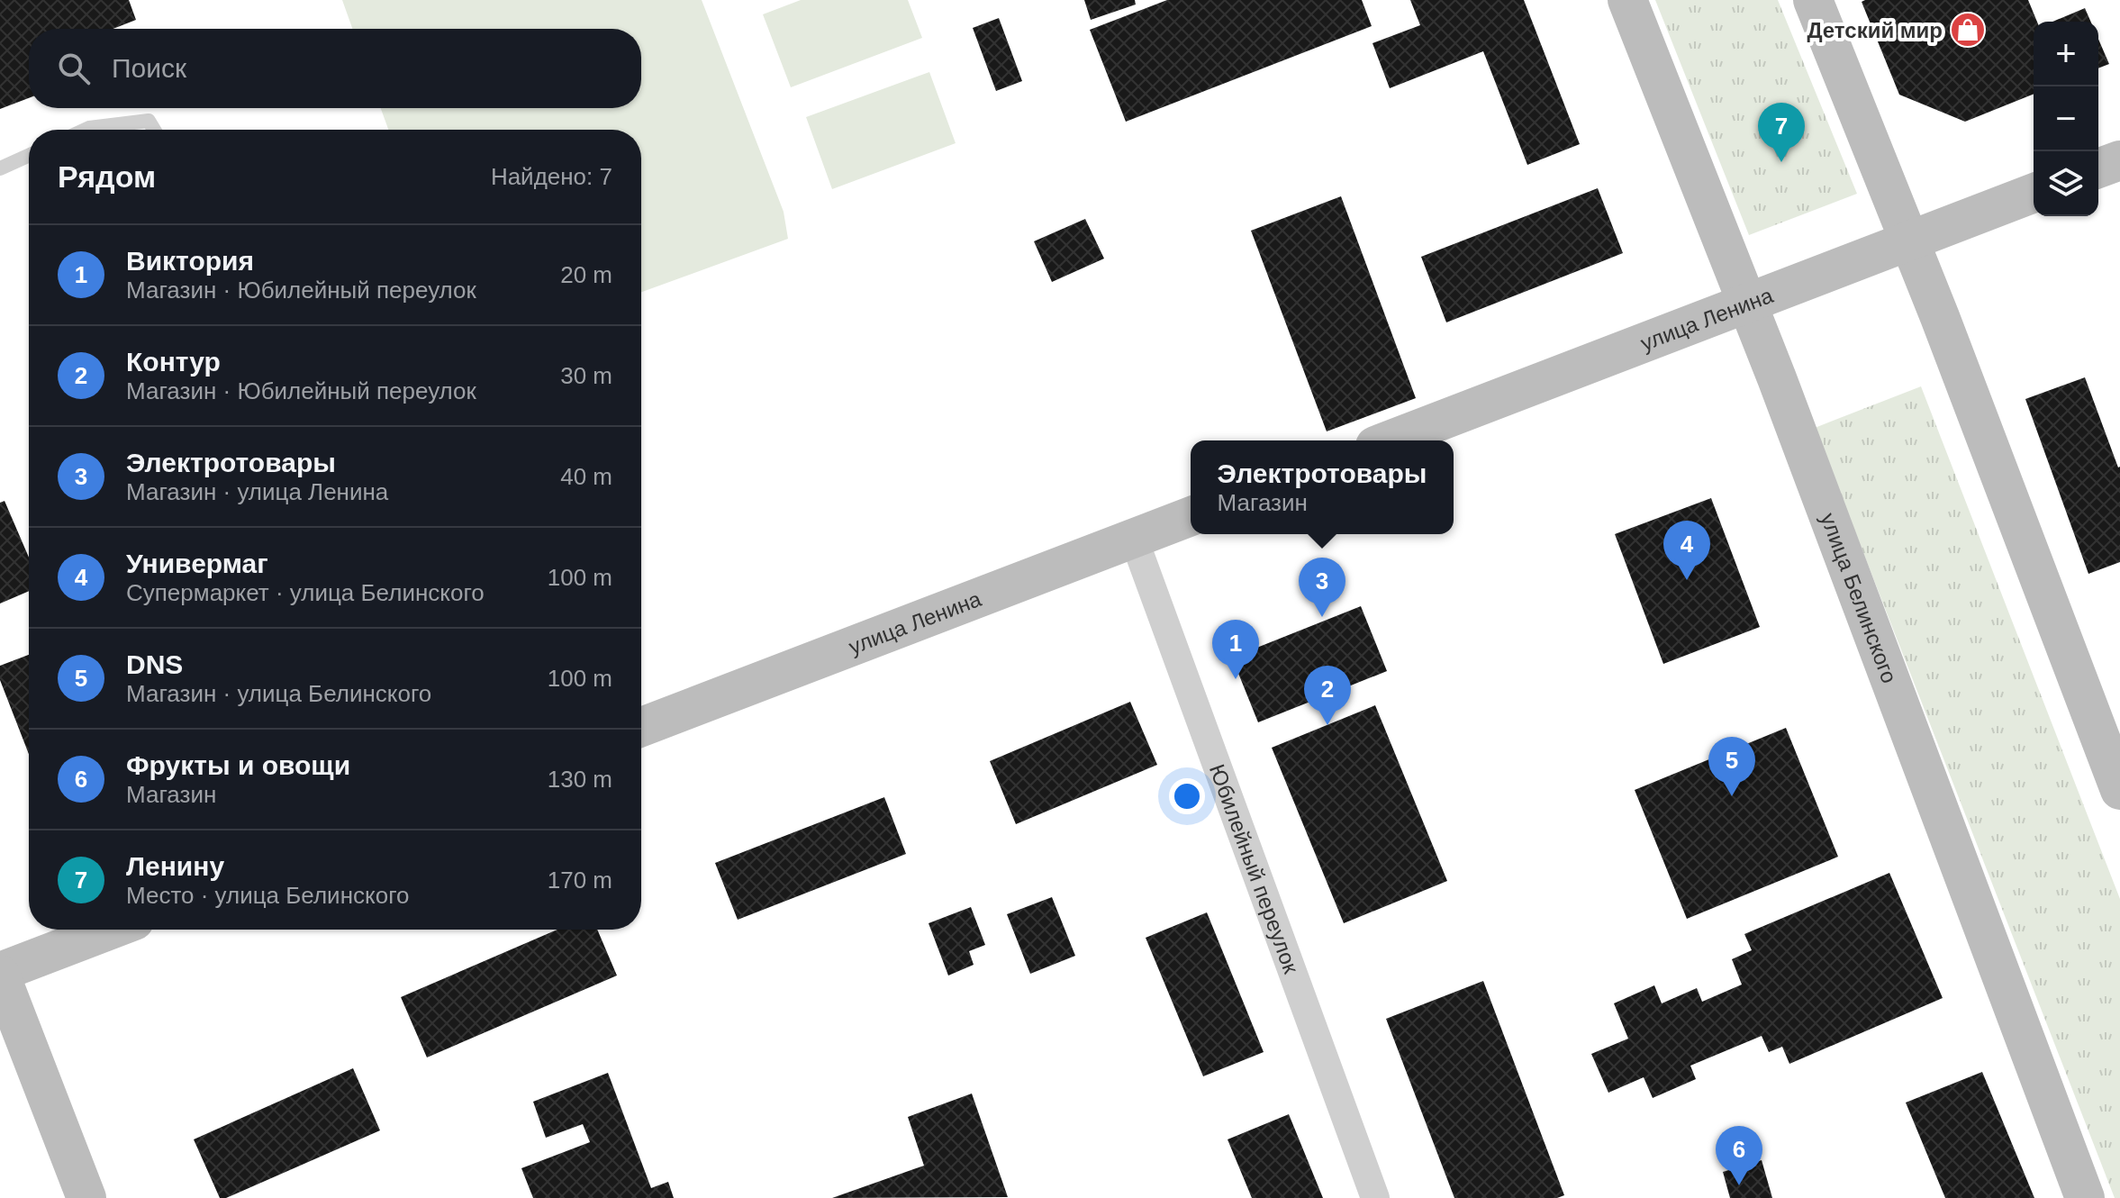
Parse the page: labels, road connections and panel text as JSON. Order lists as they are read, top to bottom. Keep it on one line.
{"streets":{"street":["улица Ленина","улица Белинского","Юбилейный переулок"]},"crossings":[["улица Ленина","улица Белинского"],["улица Ленина","Юбилейный переулок"]],"places":{"shop":["Детский мир"]},"page":{"map_buttons":["+","−"],"search":"Поиск","pins":["7","4","3","1","2","5","6"],"heading":["Рядом","Найдено: 7"],"list":[{"mark":"1","name":"Виктория","note":"Магазин · Юбилейный переулок","value":"20 m"},{"mark":"2","name":"Контур","note":"Магазин · Юбилейный переулок","value":"30 m"},{"mark":"3","name":"Электротовары","note":"Магазин · улица Ленина","value":"40 m"},{"mark":"4","name":"Универмаг","note":"Супермаркет · улица Белинского","value":"100 m"},{"mark":"5","name":"DNS","note":"Магазин · улица Белинского","value":"100 m"},{"mark":"6","name":"Фрукты и овощи","note":"Магазин","value":"130 m"},{"mark":"7","name":"Ленину","note":"Место · улица Белинского","value":"170 m"}],"popup":["Электротовары","Магазин"]}}
